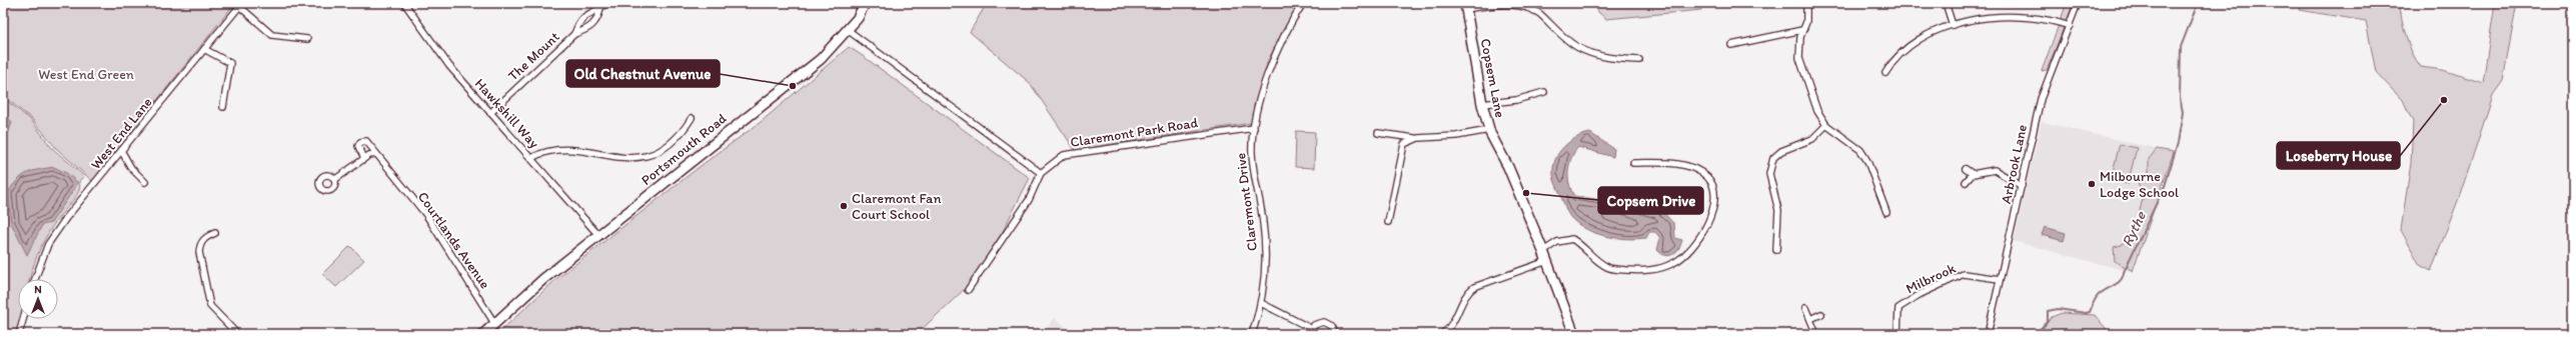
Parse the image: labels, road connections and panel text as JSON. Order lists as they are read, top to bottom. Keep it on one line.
{"streets":{"main road":["Copsem Lane","Portsmouth Road"],"street":["The Mount","Hawkshill Way","Claremont Park Road","West End Lane","Arbrook Lane","Claremont Drive","Courtlands Avenue","Milbrook"]},"crossings":[["The Mount","Hawkshill Way"],["Hawkshill Way","Portsmouth Road"],["Claremont Park Road","Claremont Drive"],["Portsmouth Road","Courtlands Avenue"],["Arbrook Lane","Milbrook"]],"water":["Rythe"],"parks":["West End Green"],"places":["Old Chestnut Avenue","Loseberry House","Milbourne Lodge School","Copsem Drive","Claremont Fan Court School"],"north":"top"}
